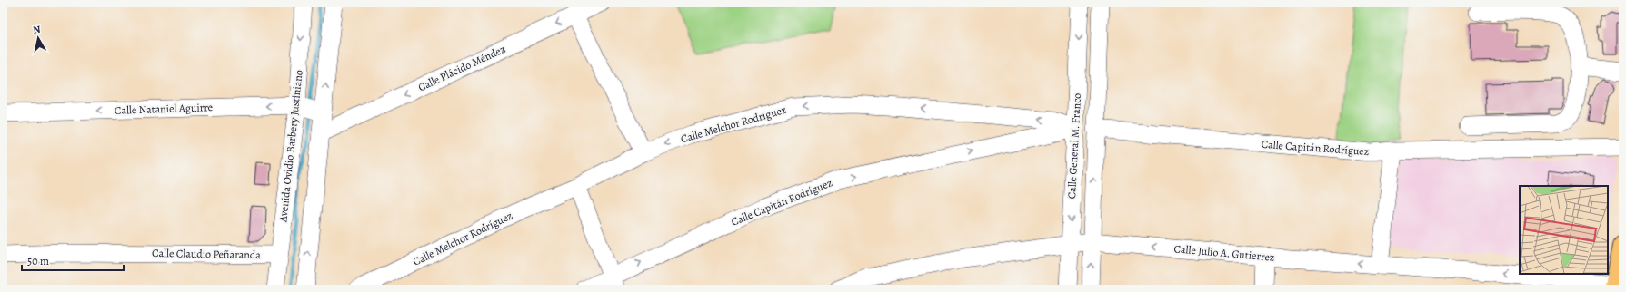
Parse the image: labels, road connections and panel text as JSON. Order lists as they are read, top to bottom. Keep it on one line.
{"streets":{"street":["Calle Plácido Méndez","Calle Nataniel Aguirre","Calle Melchor Rodríguez","Avenida Ovidio Barbery Justiniano","Calle General M. Franco","Calle Capitán Rodríguez","Calle Julio A. Gutierrez","Calle Claudio Peñaranda"]},"crossings":[["Calle Plácido Méndez","Avenida Ovidio Barbery Justiniano"],["Calle Nataniel Aguirre","Avenida Ovidio Barbery Justiniano"],["Calle Melchor Rodríguez","Calle General M. Franco"],["Calle Melchor Rodríguez","Calle Capitán Rodríguez"],["Avenida Ovidio Barbery Justiniano","Calle Claudio Peñaranda"],["Calle General M. Franco","Calle Capitán Rodríguez"],["Calle General M. Franco","Calle Julio A. Gutierrez"]],"one_way":["Calle Plácido Méndez","Calle Nataniel Aguirre","Calle Melchor Rodríguez","Calle Capitán Rodríguez","Calle Julio A. Gutierrez"],"scale_bar":"50 m","north":"top"}
